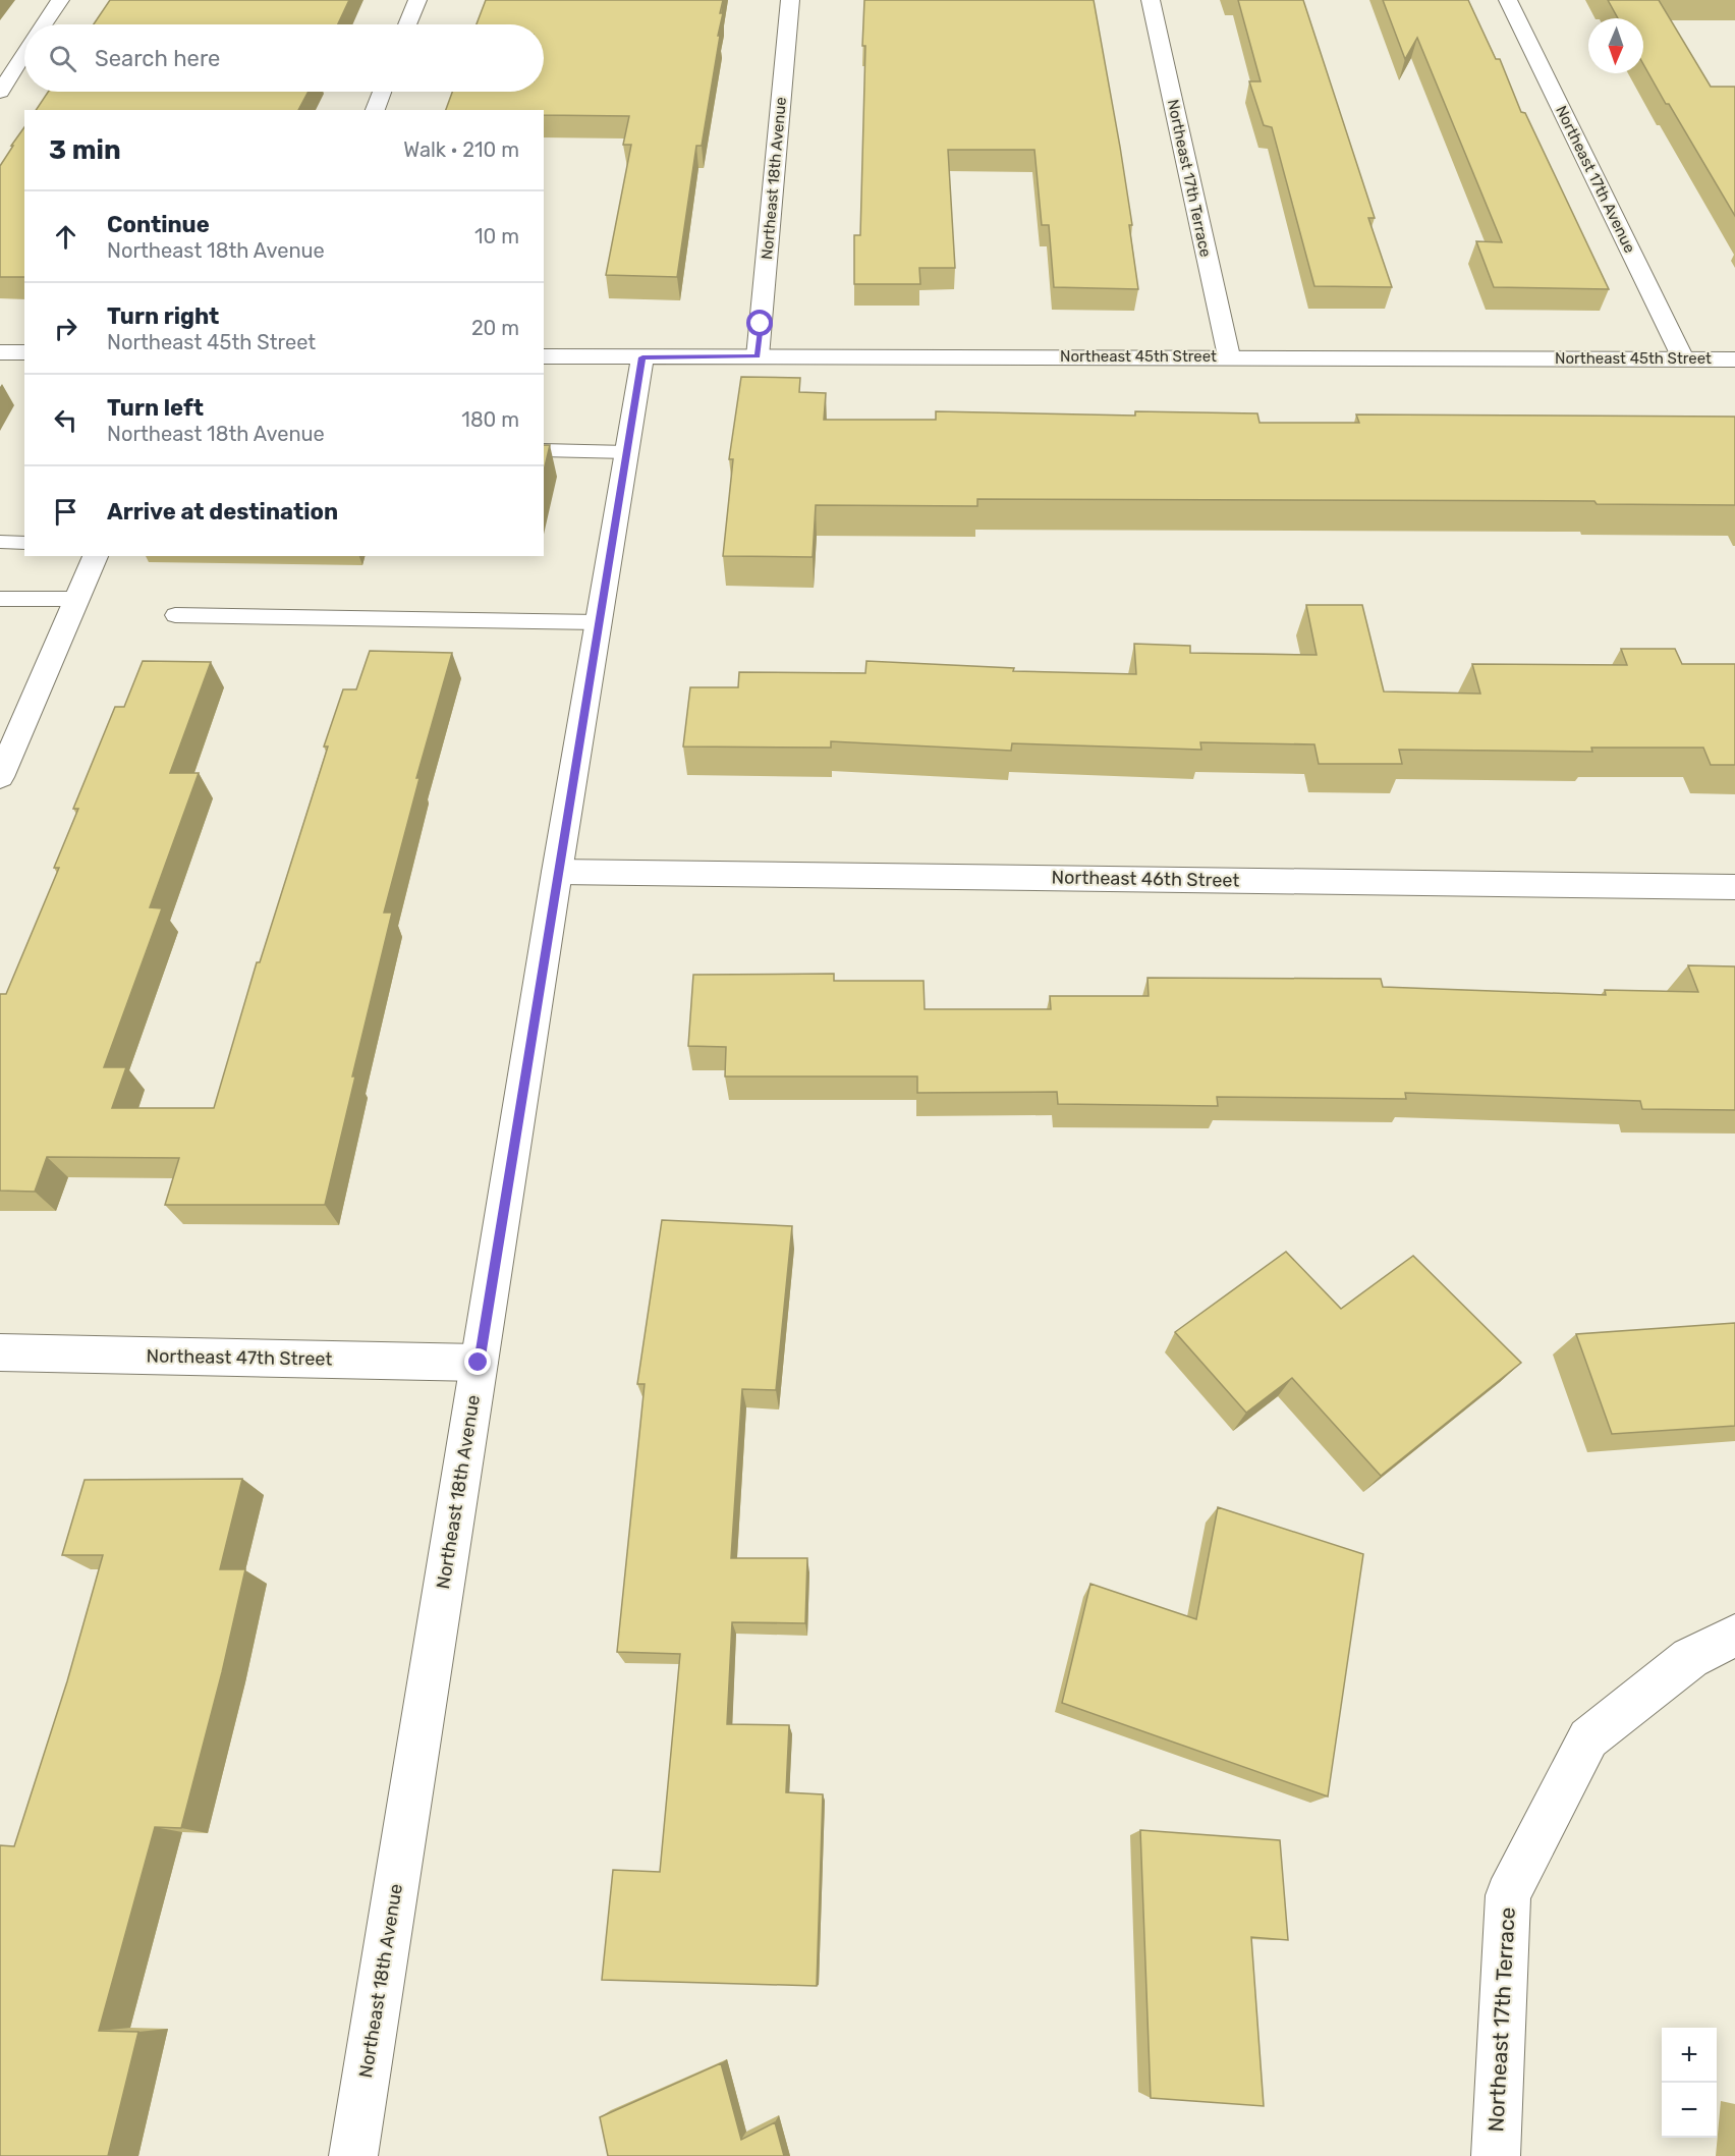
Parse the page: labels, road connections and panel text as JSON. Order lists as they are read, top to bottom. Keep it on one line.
{"streets":{"street":["Northeast 18th Avenue","Northeast 17th Terrace","Northeast 17th Avenue","Northeast 45th Street","Northeast 46th Street","Northeast 47th Street"]},"crossings":[["Northeast 18th Avenue","Northeast 45th Street"],["Northeast 18th Avenue","Northeast 46th Street"],["Northeast 18th Avenue","Northeast 47th Street"],["Northeast 17th Terrace","Northeast 45th Street"],["Northeast 17th Avenue","Northeast 45th Street"]],"north":"bottom","page":{"search":"Search here","heading":["3 min","Walk · 210 m"],"list":[["Continue","Northeast 18th Avenue","10 m"],["Turn right","Northeast 45th Street","20 m"],["Turn left","Northeast 18th Avenue","180 m"],"Arrive at destination"],"map_buttons":["+","−"]}}
